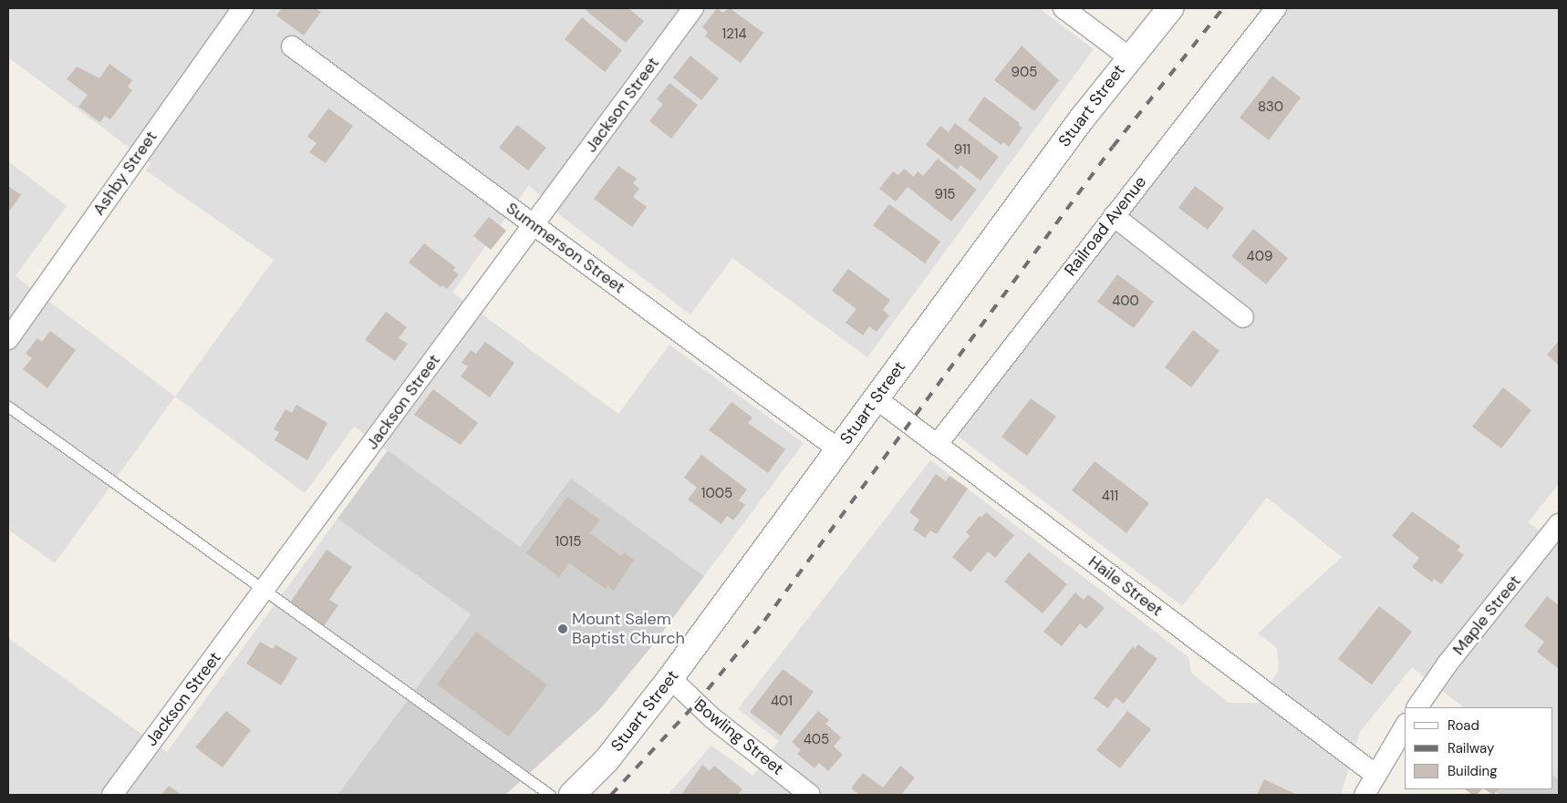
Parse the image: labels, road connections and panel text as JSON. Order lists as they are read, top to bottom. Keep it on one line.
{"streets":{"street":["Jackson Street","Stuart Street","Ashby Street","Railroad Avenue","Summerson Street","Haile Street","Maple Street","Bowling Street"]},"crossings":[["Jackson Street","Summerson Street"],["Stuart Street","Summerson Street"],["Stuart Street","Haile Street"],["Stuart Street","Bowling Street"],["Railroad Avenue","Haile Street"]],"places":["Mount Salem Baptist Church"],"house_numbers":["1214","905","830","911","915","409","400","1005","411","1015","401","405"],"legend":["Road","Railway","Building"]}
